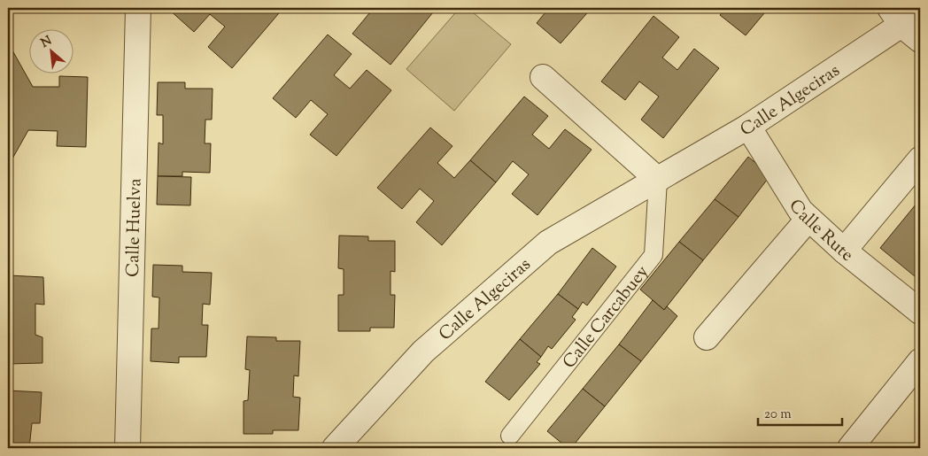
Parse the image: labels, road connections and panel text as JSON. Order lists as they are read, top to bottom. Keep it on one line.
{"streets":{"street":["Calle Algeciras","Calle Rute","Calle Huelva","Calle Carcabuey"]},"crossings":[["Calle Algeciras","Calle Rute"],["Calle Algeciras","Calle Carcabuey"]],"scale_bar":"20 m","north":"top left"}
